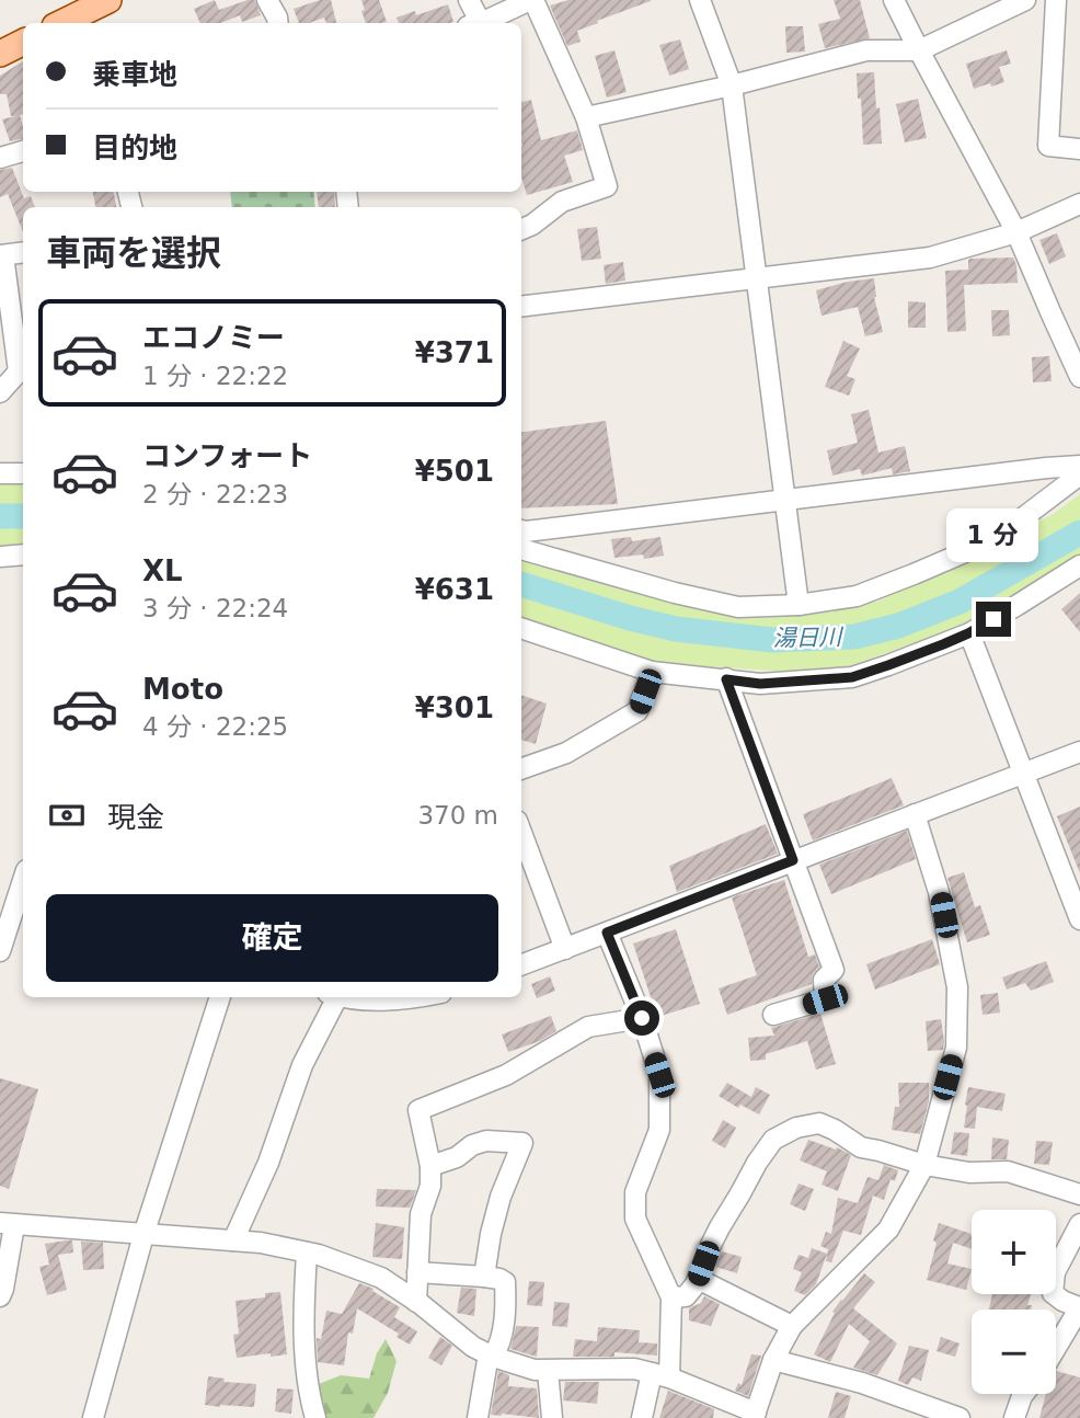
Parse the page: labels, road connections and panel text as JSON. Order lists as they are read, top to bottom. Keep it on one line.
{"water":["湯日川"],"page":{"banner":["乗車地","目的地"],"heading":"車両を選択","list":[{"name":"エコノミー","note":"1 分 · 22:22","value":"¥371"},{"name":"コンフォート","note":"2 分 · 22:23","value":"¥501"},{"name":"XL","note":"3 分 · 22:24","value":"¥631"},{"name":"Moto","note":"4 分 · 22:25","value":"¥301"}],"bubble":"1 分","pay":["現金","370 m"],"buttons":"確定","map_buttons":["+","−"]}}
